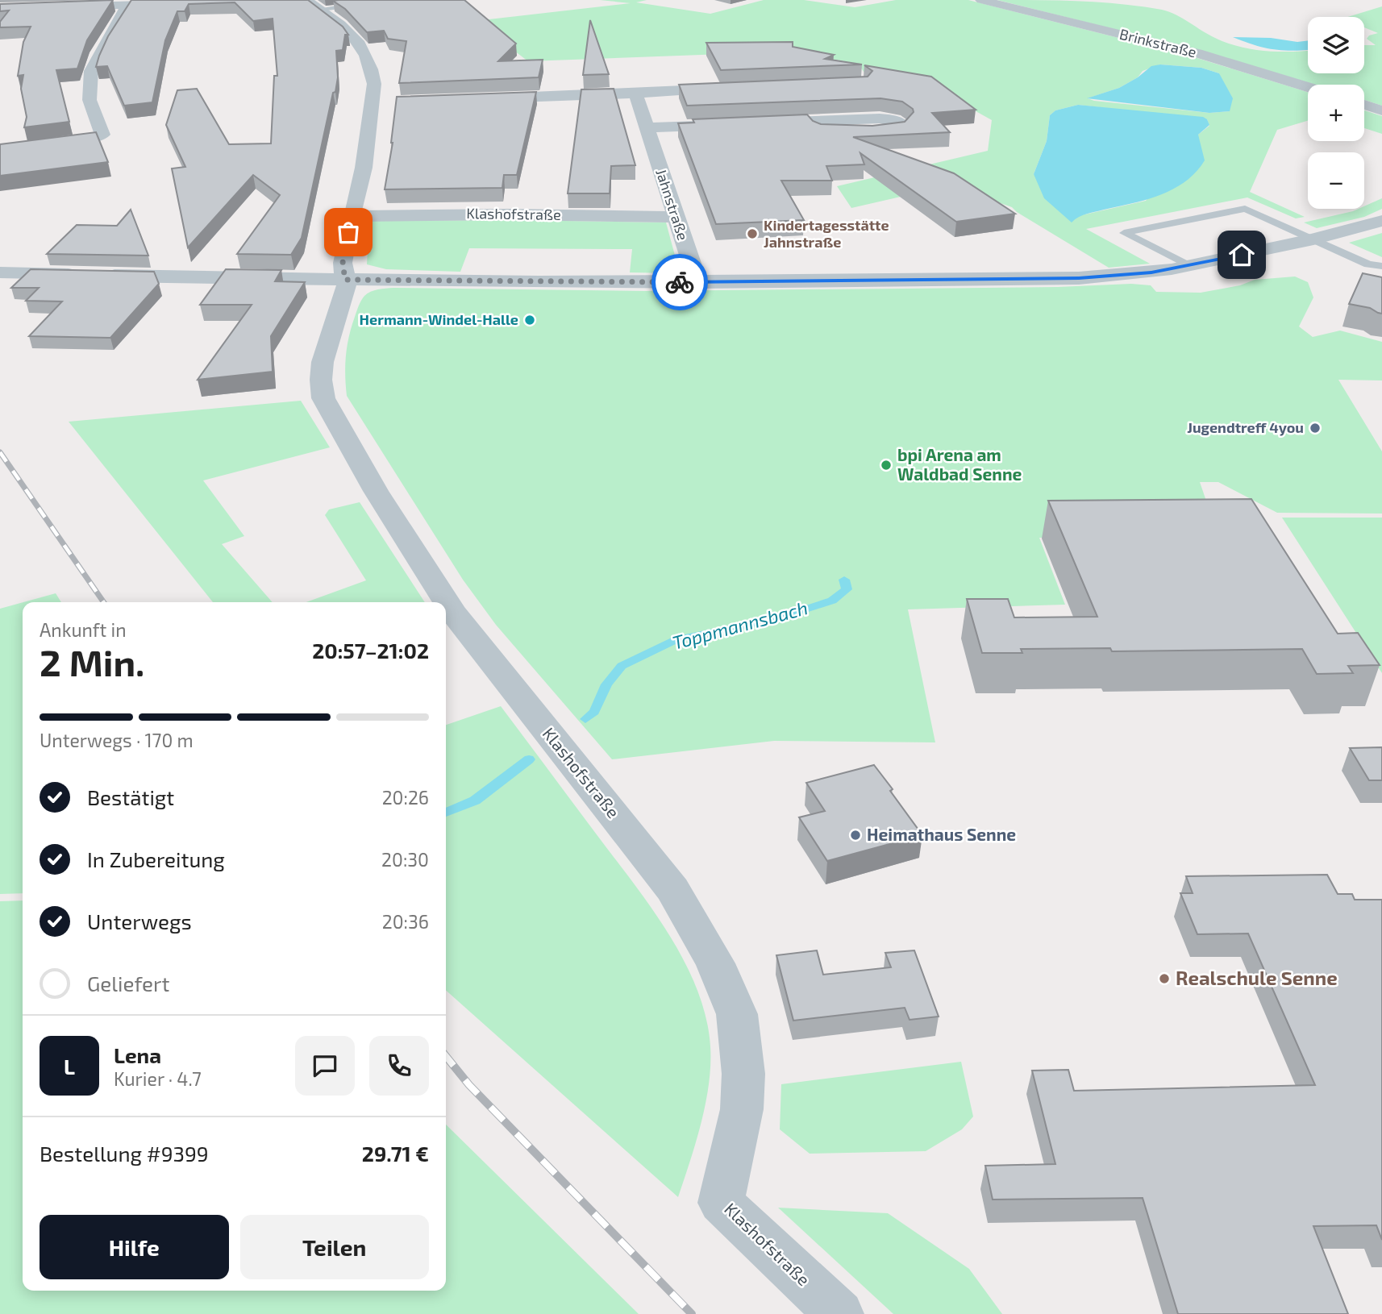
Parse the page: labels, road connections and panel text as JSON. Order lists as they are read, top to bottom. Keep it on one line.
{"streets":{"street":["Brinkstraße","Jahnstraße","Klashofstraße"]},"crossings":[["Jahnstraße","Klashofstraße"]],"water":["Toppmannsbach"],"places":["Kindertagesstätte Jahnstraße","Hermann-Windel-Halle","Jugendtreff 4you","bpi Arena am Waldbad Senne","Heimathaus Senne","Realschule Senne"],"page":{"map_buttons":["+","−"],"heading":["2 Min.","Ankunft in","20:57–21:02"],"panel":["Lena","Kurier · 4.7","Bestellung #9399","29.71 €"],"bar":"Unterwegs · 170 m","list":[["Bestätigt","20:26"],["In Zubereitung","20:30"],["Unterwegs","20:36"],"Geliefert"],"round":"L","buttons":["Hilfe","Teilen"]}}
